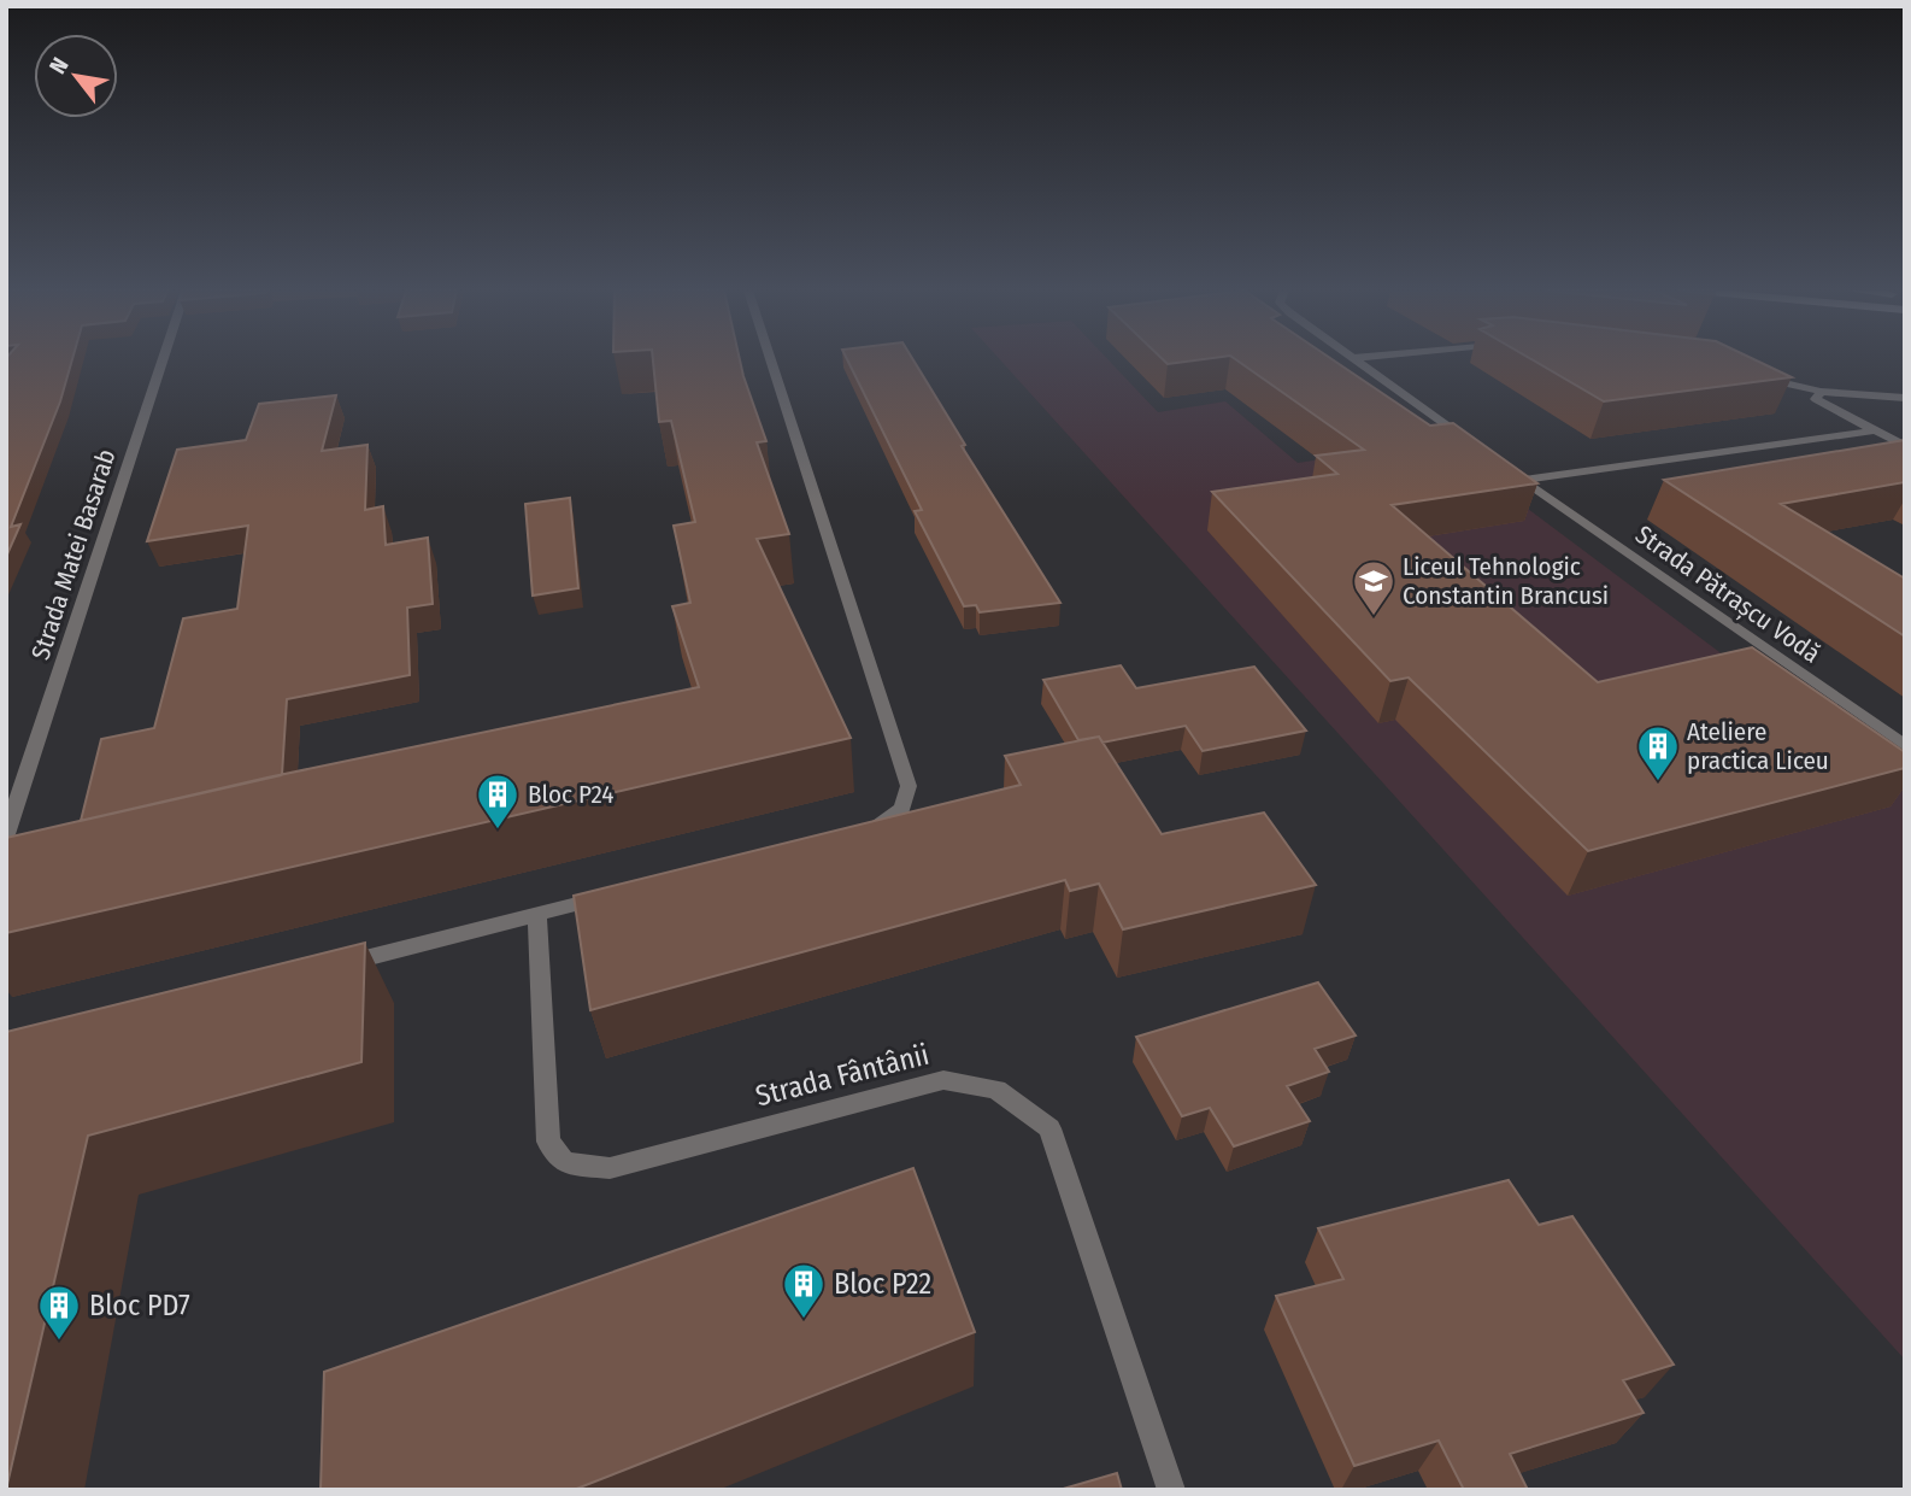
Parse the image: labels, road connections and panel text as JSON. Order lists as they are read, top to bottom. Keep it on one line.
{"streets":{"street":["Strada Matei Basarab","Strada Pătrașcu Vodă","Strada Fântânii"]},"places":{"school or university":["Liceul Tehnologic Constantin Brancusi"],"building":["Ateliere practica Liceu","Bloc P24","Bloc P22","Bloc PD7"]},"north":"top left"}
